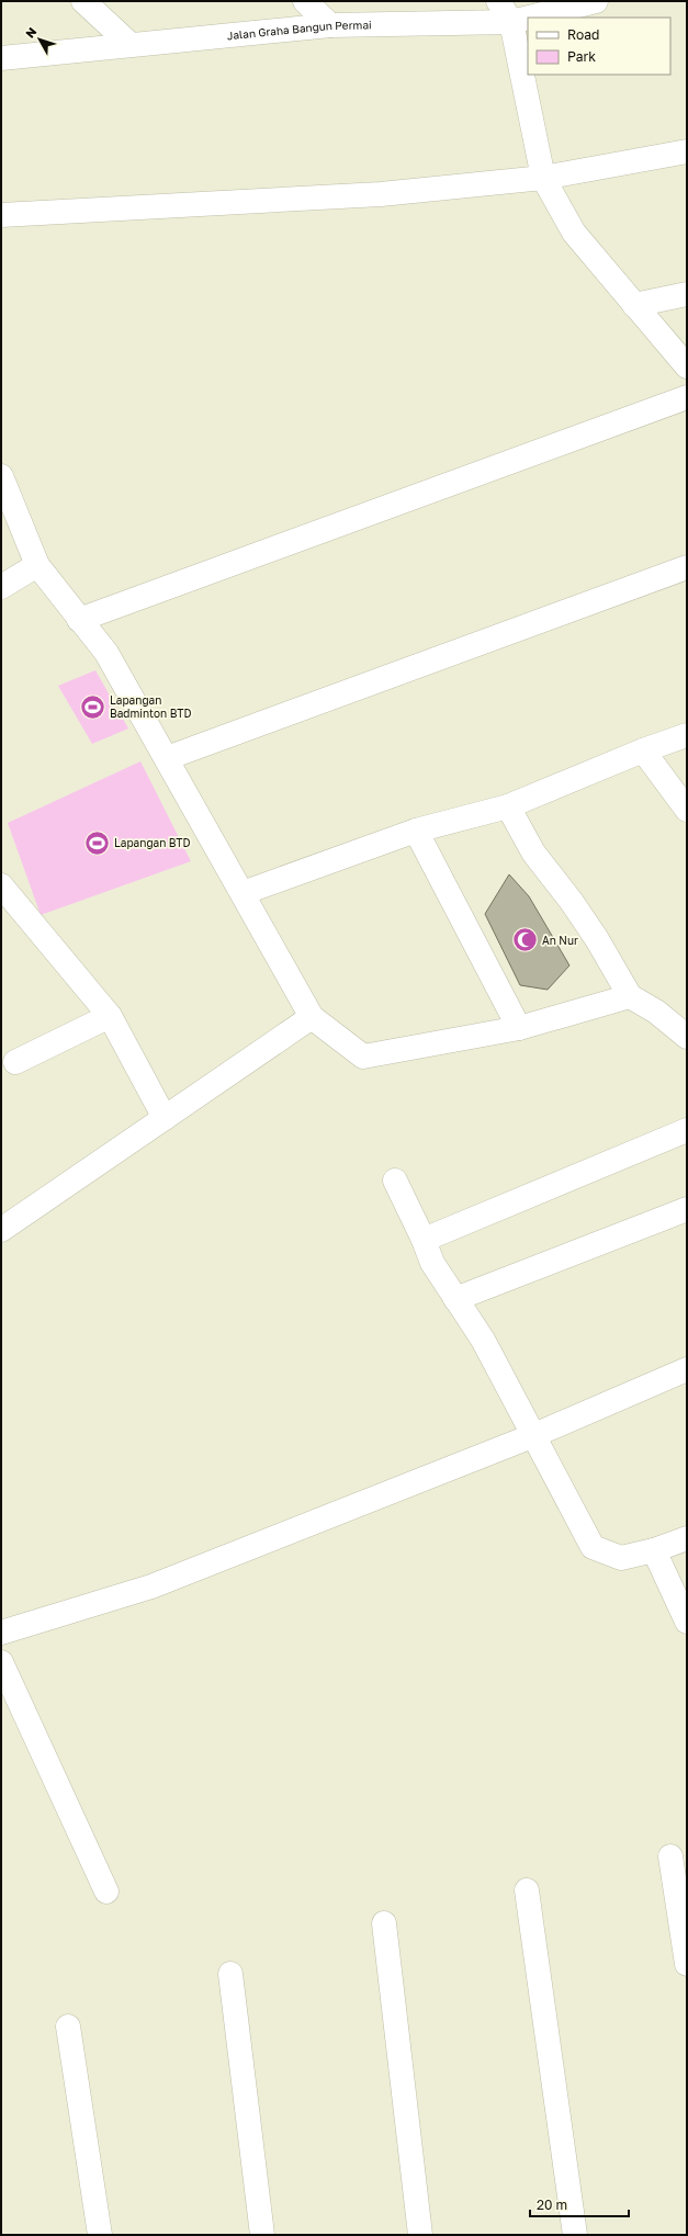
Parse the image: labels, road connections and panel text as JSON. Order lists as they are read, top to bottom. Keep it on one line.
{"streets":{"street":["Jalan Graha Bangun Permai"]},"places":{"sports":["Lapangan Badminton BTD","Lapangan BTD"],"mosque":["An Nur"]},"legend":["Road","Park"],"scale_bar":"20 m","north":"top left"}
